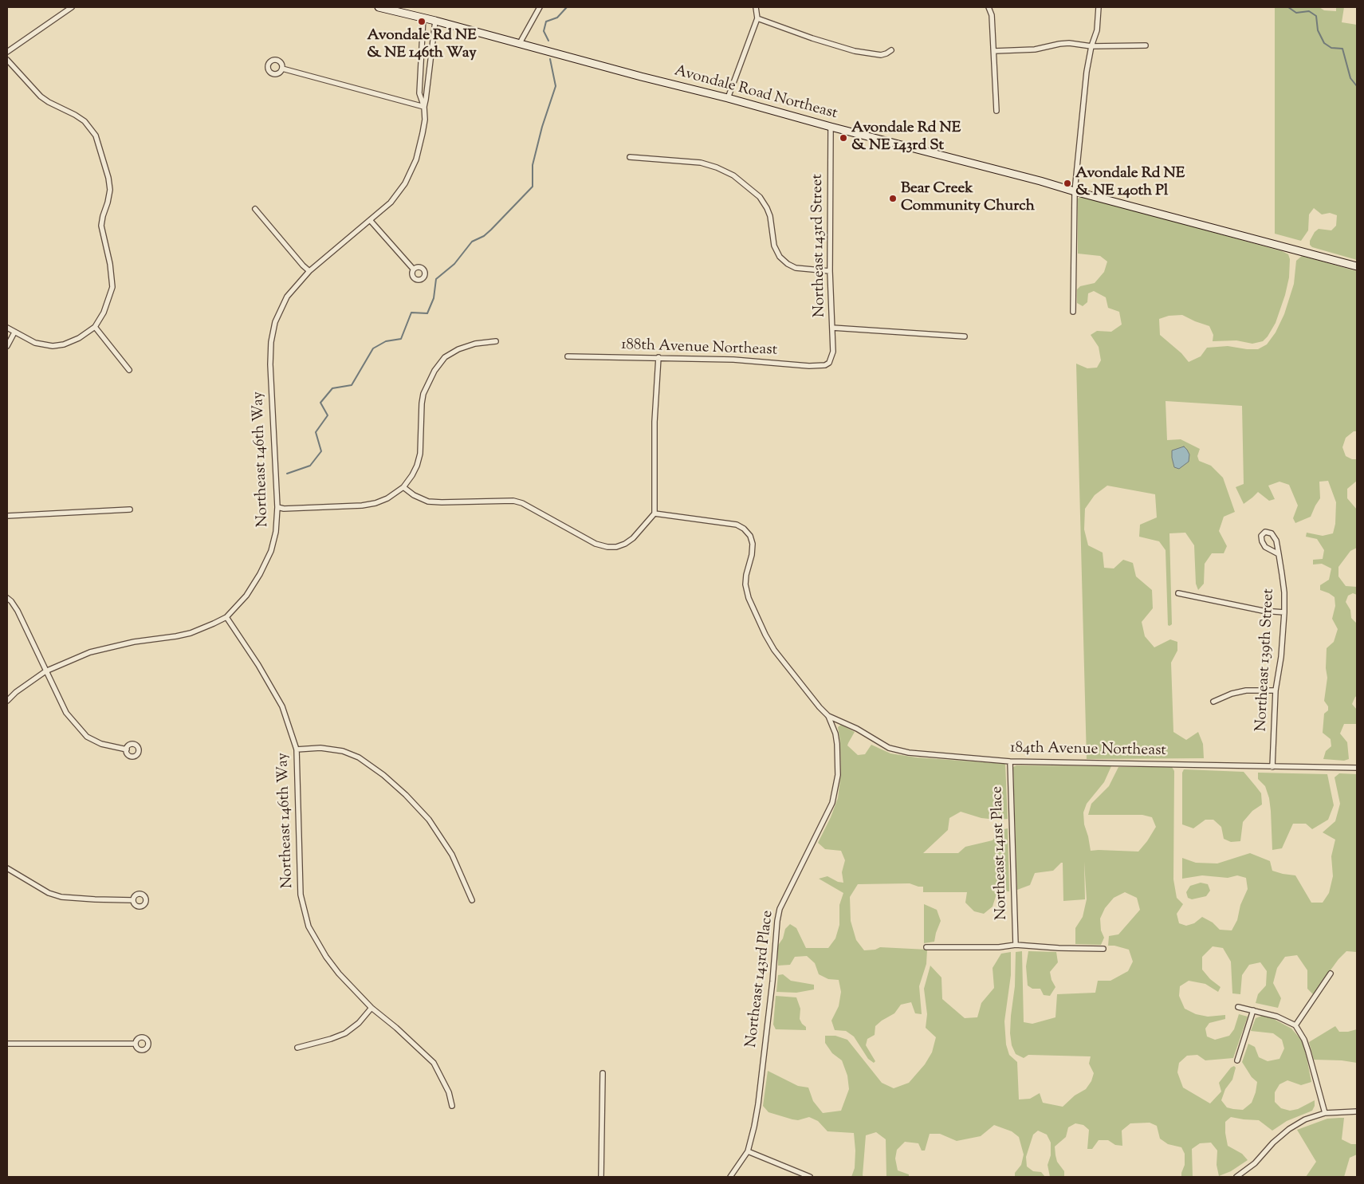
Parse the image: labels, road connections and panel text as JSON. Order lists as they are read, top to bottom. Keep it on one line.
{"streets":{"main road":["Avondale Road Northeast"],"street":["Northeast 143rd Street","188th Avenue Northeast","Northeast 146th Way","Northeast 139th Street","184th Avenue Northeast","Northeast 141st Place","Northeast 143rd Place"]},"crossings":[["Avondale Road Northeast","Northeast 143rd Street"],["Avondale Road Northeast","Northeast 146th Way"],["Northeast 143rd Street","188th Avenue Northeast"],["Northeast 139th Street","184th Avenue Northeast"],["184th Avenue Northeast","Northeast 141st Place"],["184th Avenue Northeast","Northeast 143rd Place"]],"places":["Avondale Rd NE & NE 146th Way","Avondale Rd NE & NE 143rd St","Avondale Rd NE & NE 140th Pl","Bear Creek Community Church"]}
